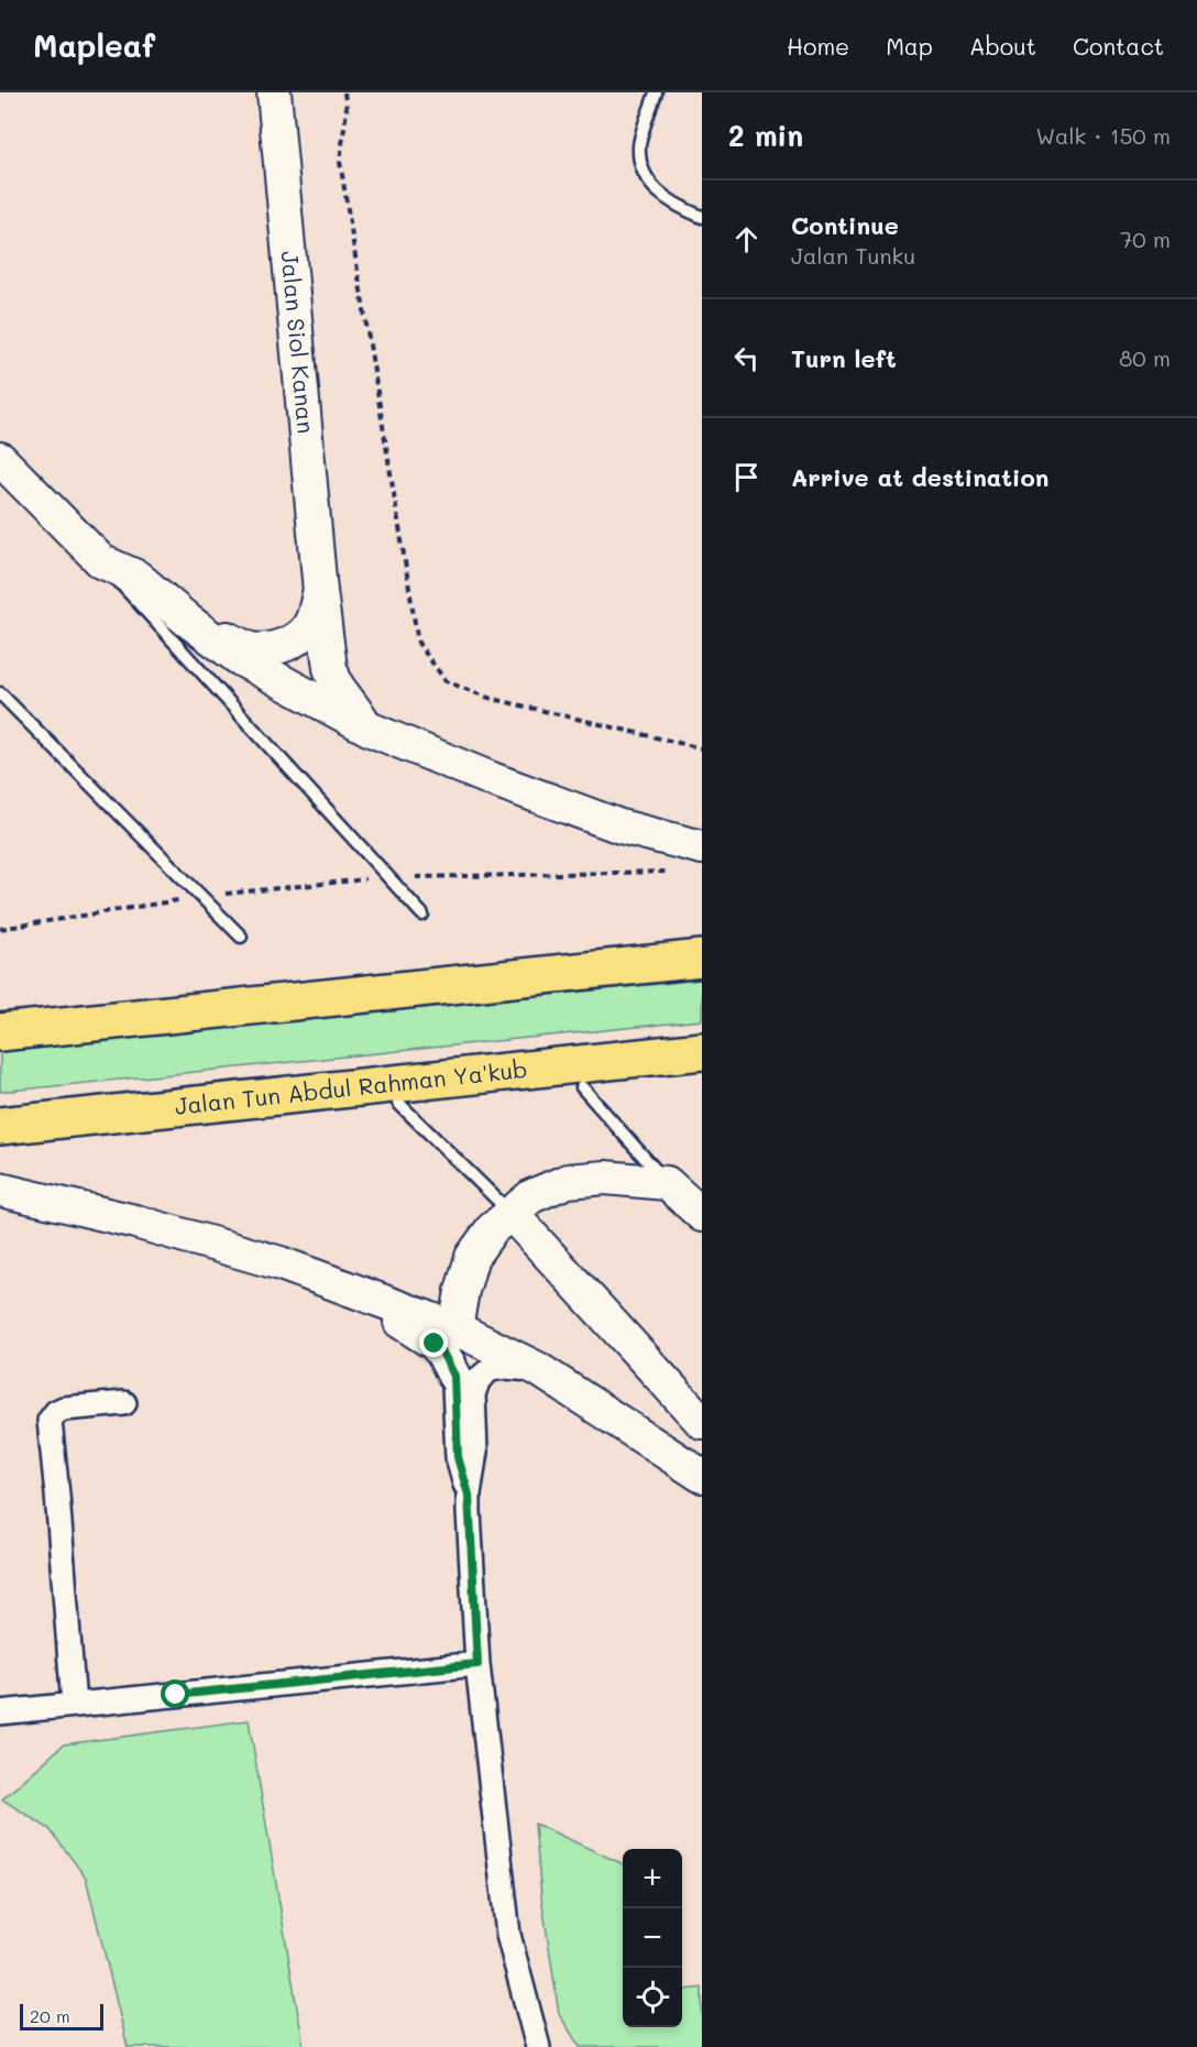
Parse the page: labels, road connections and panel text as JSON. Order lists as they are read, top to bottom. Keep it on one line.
{"streets":{"main road":["Jalan Tun Abdul Rahman Ya'kub"],"street":["Jalan Siol Kanan"]},"scale_bar":"20 m","page":{"header":"Mapleaf","nav":["Home","Map","About","Contact"],"heading":["2 min","Walk · 150 m"],"list":[["Continue","Jalan Tunku","70 m"],["Turn left","80 m"],"Arrive at destination"],"map_buttons":["+","−"],"scale":"20 m"}}
